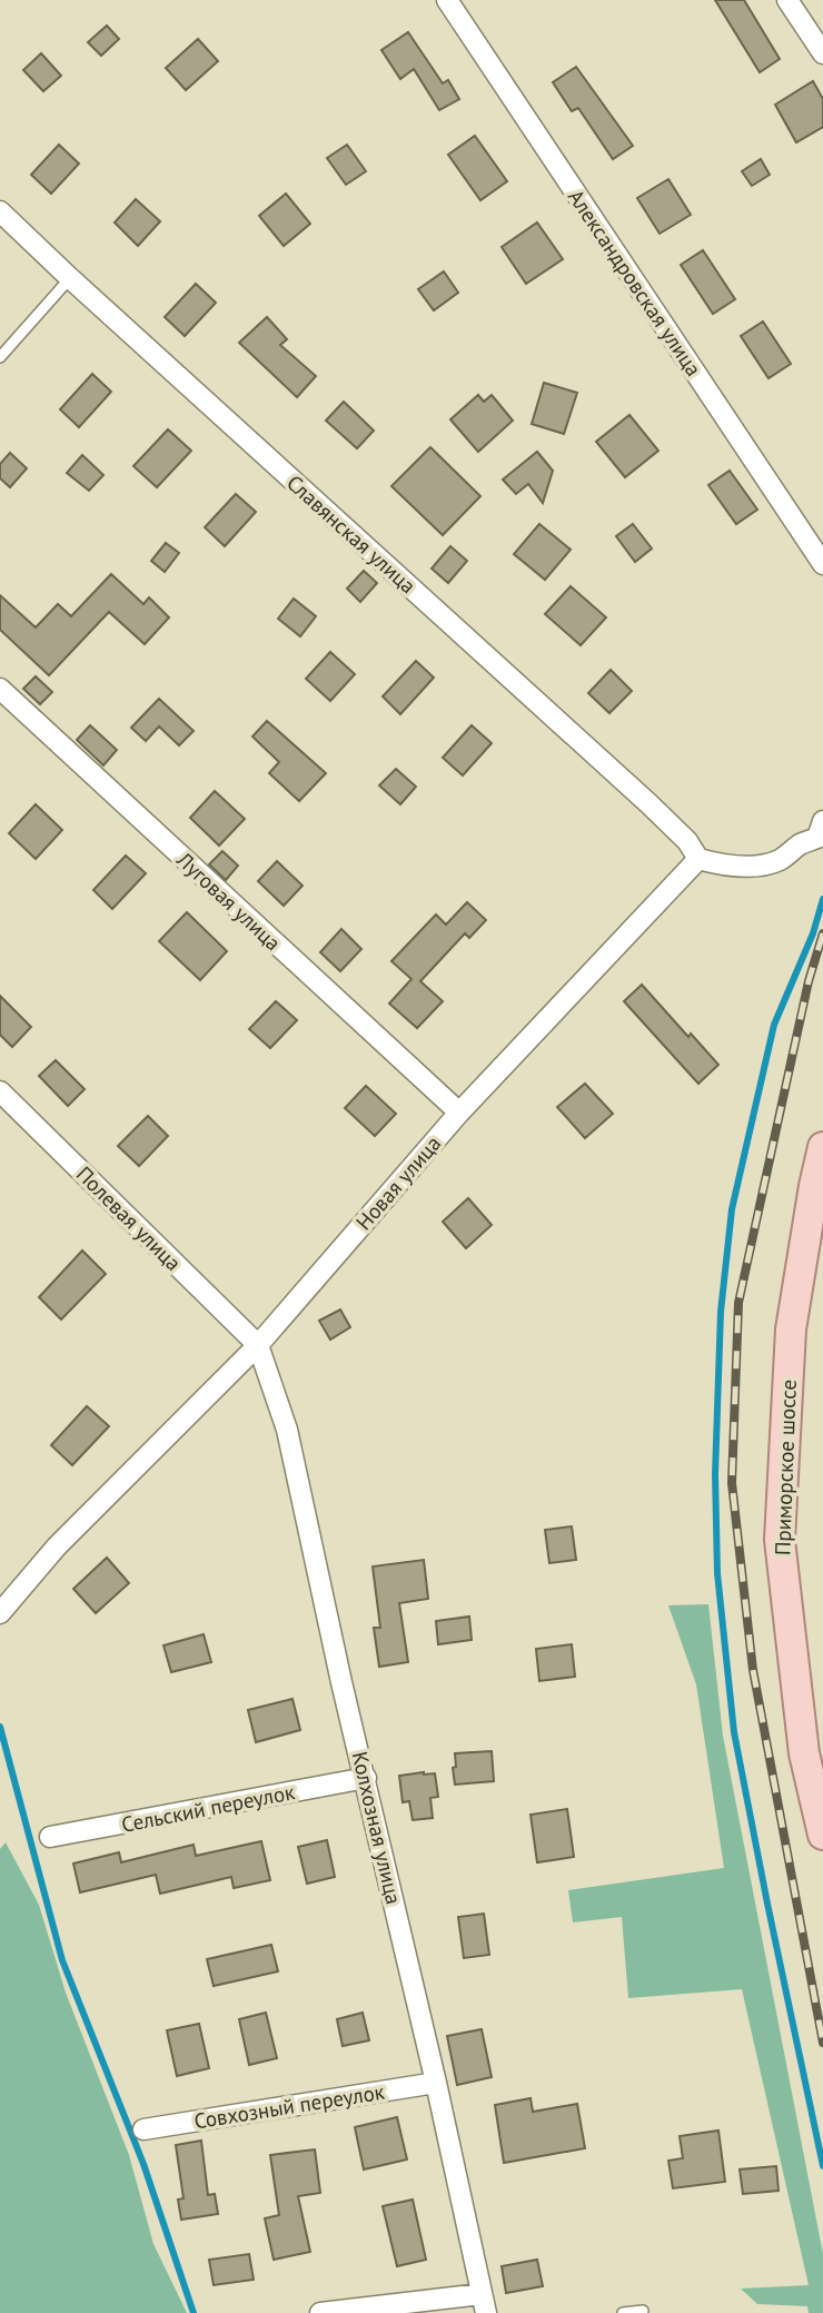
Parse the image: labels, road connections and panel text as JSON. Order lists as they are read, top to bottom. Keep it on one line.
{"streets":{"main road":["Приморское шоссе"],"street":["Александровская улица","Славянская улица","Луговая улица","Новая улица","Полевая улица","Сельский переулок","Колхозная улица","Совхозный переулок"]},"crossings":[["Славянская улица","Новая улица"],["Луговая улица","Новая улица"],["Новая улица","Полевая улица"],["Новая улица","Колхозная улица"],["Полевая улица","Колхозная улица"],["Сельский переулок","Колхозная улица"],["Колхозная улица","Совхозный переулок"]]}
